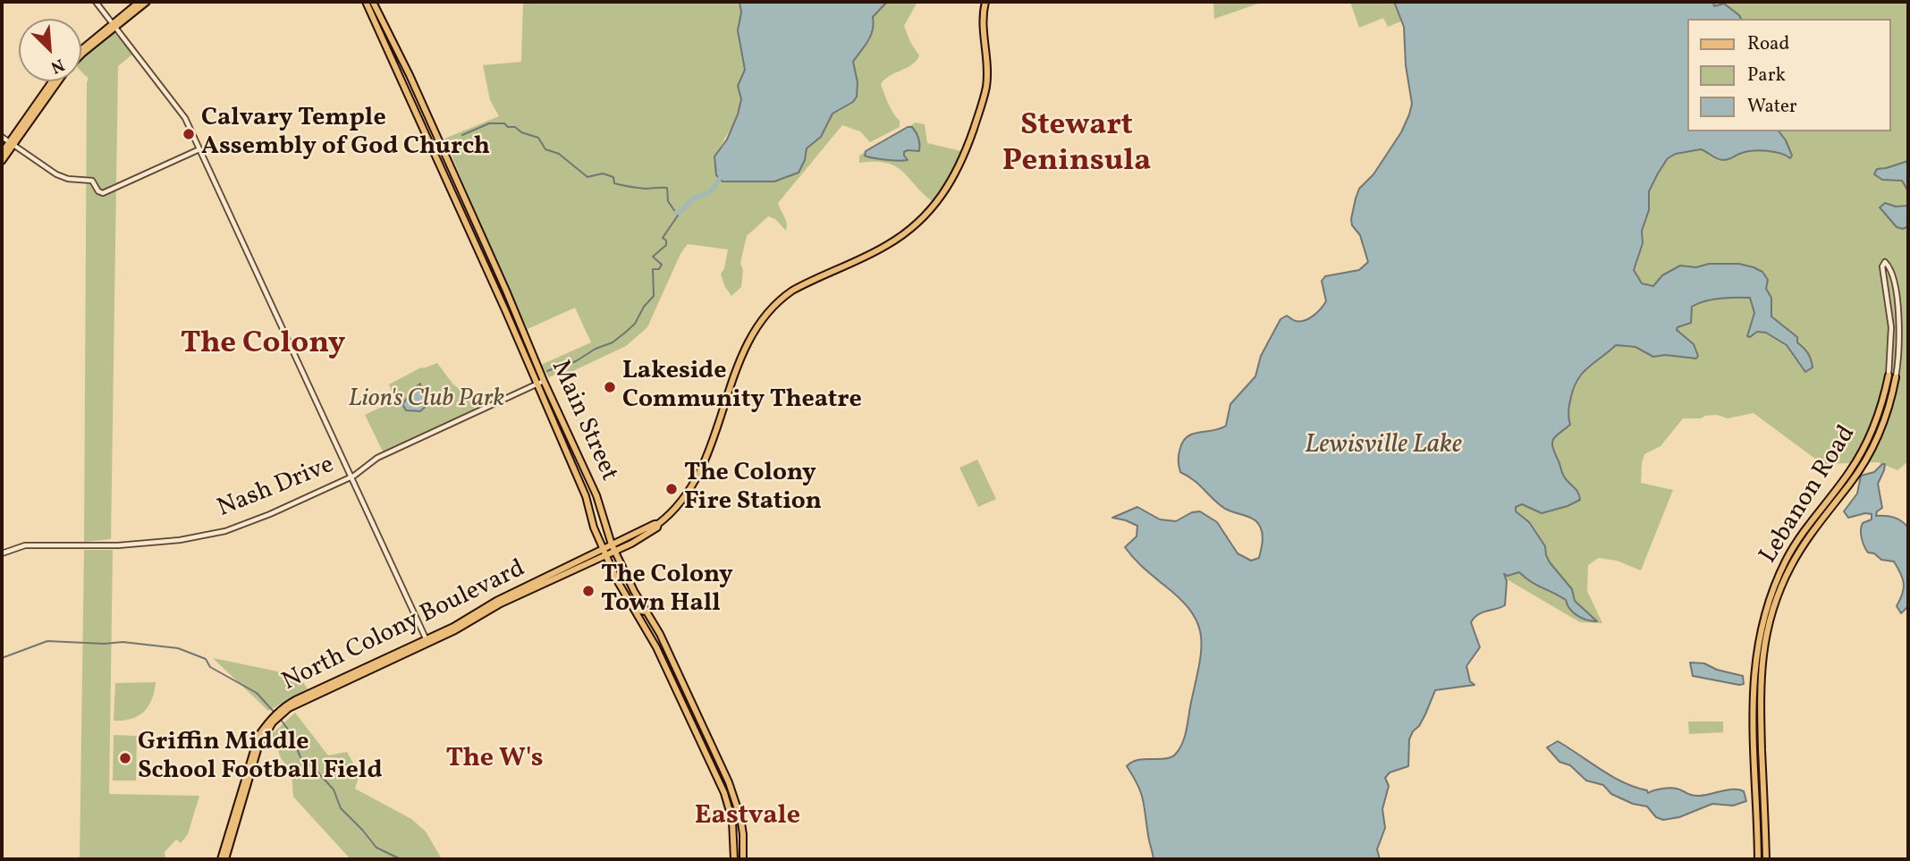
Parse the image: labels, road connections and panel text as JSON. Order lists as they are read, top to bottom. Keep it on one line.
{"streets":{"main road":["Main Street","Lebanon Road","North Colony Boulevard"],"street":["Nash Drive"]},"crossings":[["Main Street","Nash Drive"],["Main Street","North Colony Boulevard"]],"districts":["Stewart Peninsula","The Colony","The W's","Eastvale"],"water":["Lewisville Lake"],"parks":["Lion's Club Park"],"places":["Calvary Temple Assembly of God Church","Lakeside Community Theatre","The Colony Fire Station","The Colony Town Hall","Griffin Middle School Football Field"],"legend":["Road","Park","Water"],"north":"bottom right"}
